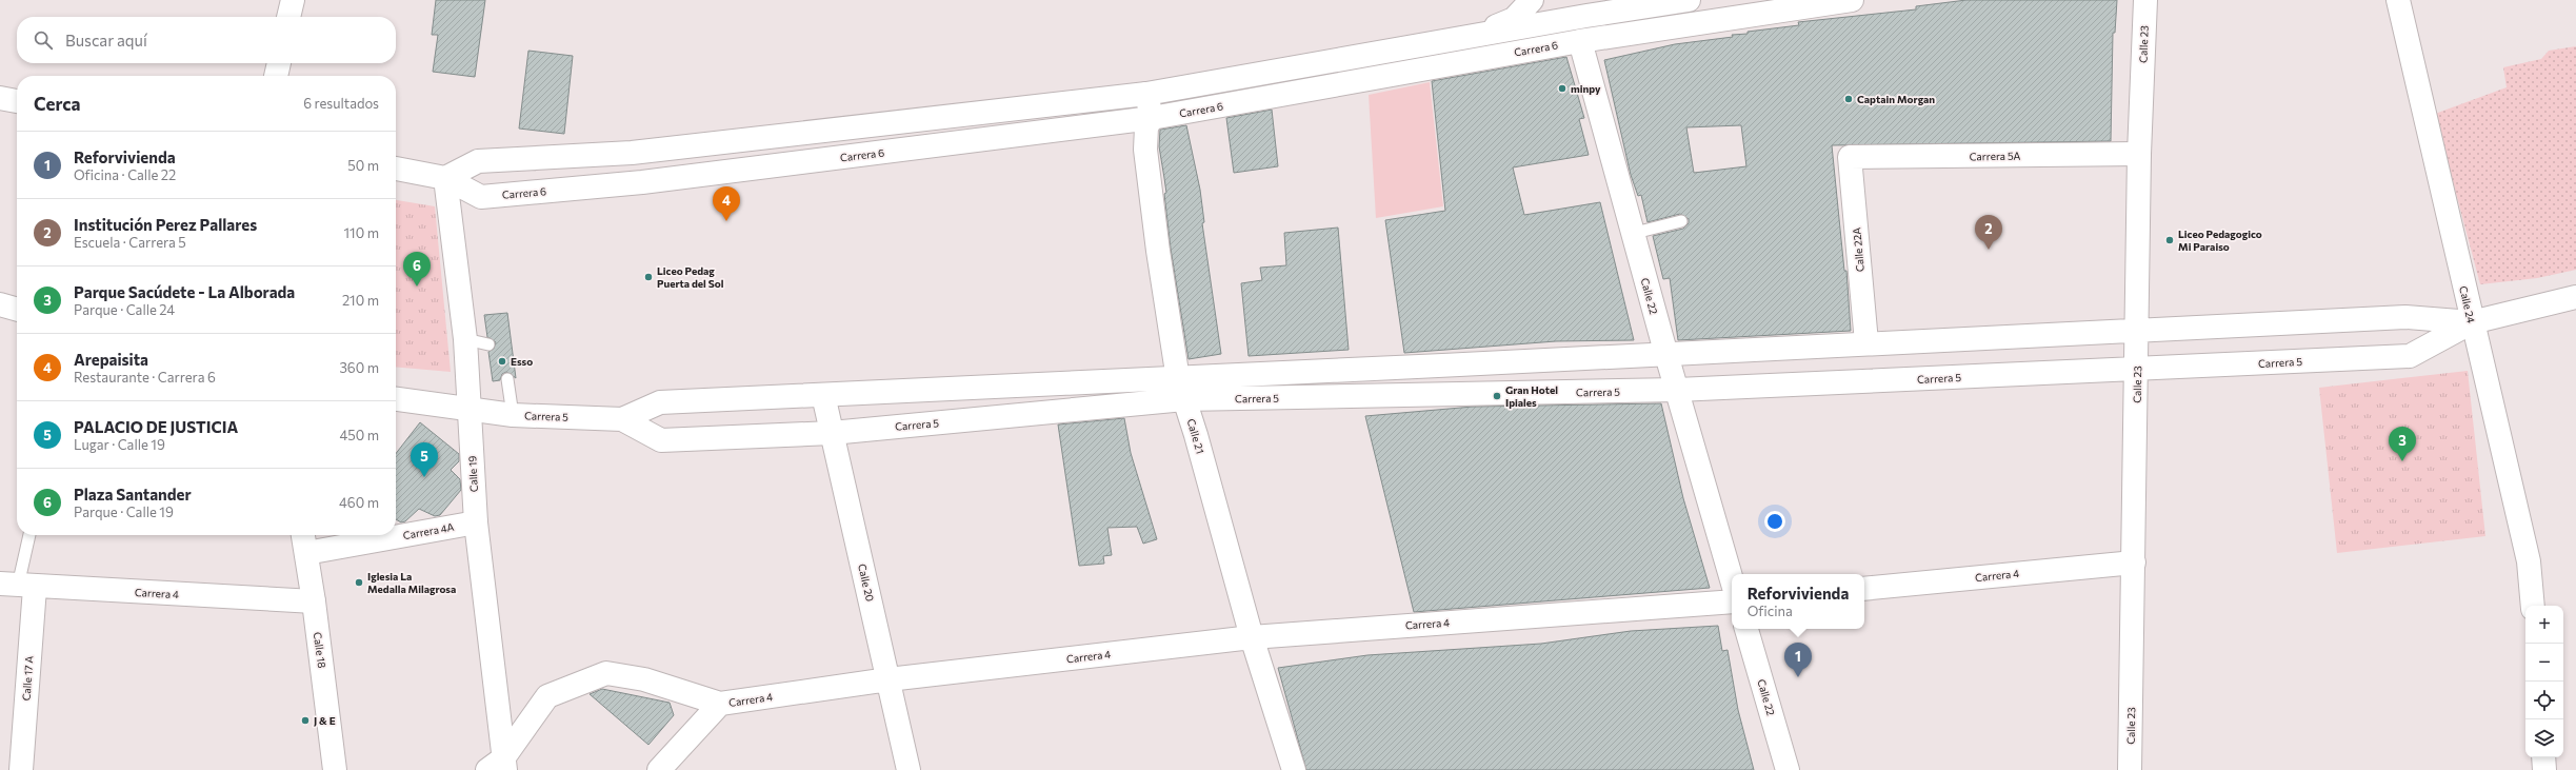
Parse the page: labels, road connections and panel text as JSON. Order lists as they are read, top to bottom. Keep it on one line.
{"streets":{"street":["Calle 23","Carrera 6","Carrera 5A","Calle 22A","Calle 22","Calle 24","Carrera 5","Calle 21","Calle 19","Carrera 4A","Carrera 4","Calle 20","Calle 18","Calle 17 A"]},"crossings":[["Calle 23","Carrera 5A"],["Calle 23","Carrera 5"],["Calle 23","Carrera 4"],["Carrera 6","Calle 22"],["Carrera 6","Calle 21"],["Carrera 6","Calle 19"],["Carrera 5A","Calle 22A"],["Calle 22A","Carrera 5"],["Calle 22","Carrera 5"],["Calle 24","Carrera 5"],["Carrera 5","Calle 21"],["Carrera 5","Calle 19"],["Carrera 5","Calle 20"],["Calle 21","Carrera 4"],["Calle 19","Carrera 4A"],["Calle 19","Carrera 4"],["Carrera 4A","Calle 18"],["Carrera 4","Calle 20"],["Carrera 4","Calle 18"],["Carrera 4","Calle 17 A"]],"places":["minpy","Captain Morgan","Liceo Pedagogico Mi Paraiso","Liceo Pedag Puerta del Sol","Esso","Gran Hotel Ipiales","Iglesia La Medalla Milagrosa","J & E"],"page":{"search":"Buscar aquí","heading":["Cerca","6 resultados"],"list":[{"mark":"1","name":"Reforvivienda","note":"Oficina · Calle 22","value":"50 m"},{"mark":"2","name":"Institución Perez Pallares","note":"Escuela · Carrera 5","value":"110 m"},{"mark":"3","name":"Parque Sacúdete - La Alborada","note":"Parque · Calle 24","value":"210 m"},{"mark":"4","name":"Arepaisita","note":"Restaurante · Carrera 6","value":"360 m"},{"mark":"5","name":"PALACIO DE JUSTICIA","note":"Lugar · Calle 19","value":"450 m"},{"mark":"6","name":"Plaza Santander","note":"Parque · Calle 19","value":"460 m"}],"pins":["4","2","6","3","5","1"],"popup":["Reforvivienda","Oficina"],"map_buttons":["+","−"]}}
